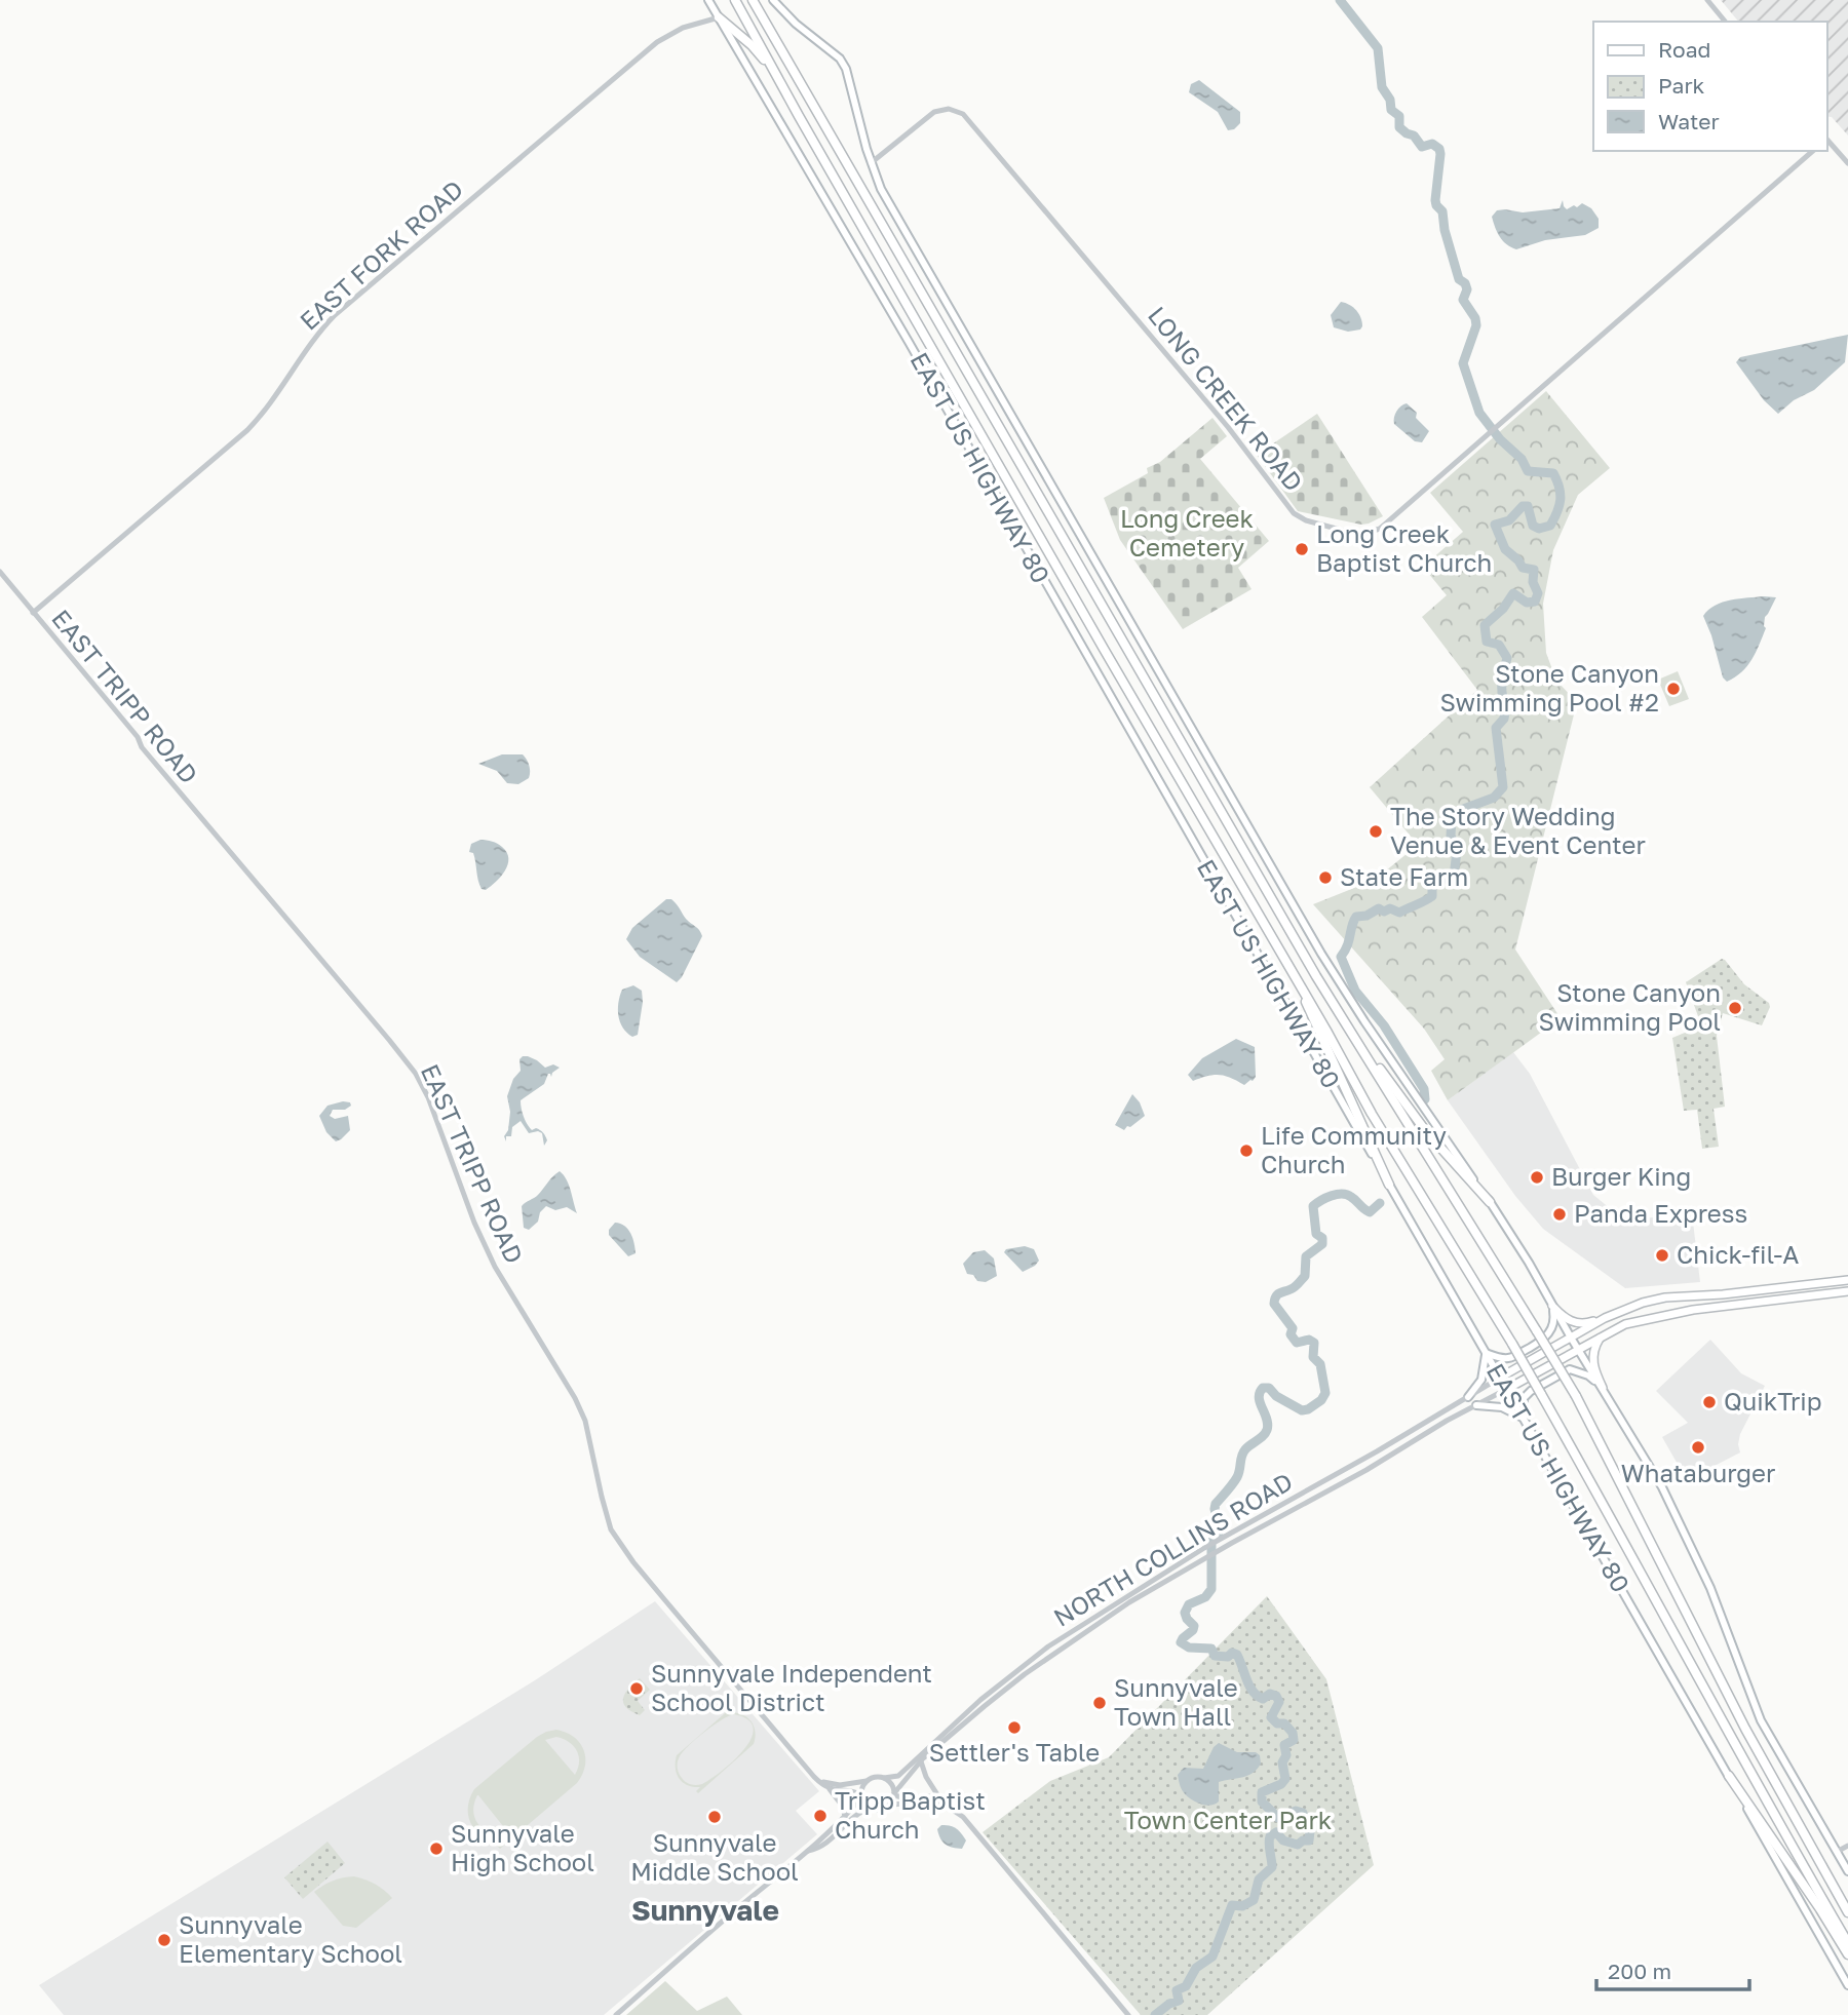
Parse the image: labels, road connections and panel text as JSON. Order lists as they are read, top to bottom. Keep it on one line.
{"streets":{"main road":["EAST US HIGHWAY 80"],"street":["EAST FORK ROAD","LONG CREEK ROAD","EAST TRIPP ROAD","NORTH COLLINS ROAD"]},"crossings":[["EAST FORK ROAD","EAST US HIGHWAY 80"],["EAST FORK ROAD","EAST TRIPP ROAD"],["EAST US HIGHWAY 80","NORTH COLLINS ROAD"],["EAST TRIPP ROAD","NORTH COLLINS ROAD"]],"districts":["Sunnyvale"],"parks":["Long Creek Cemetery","Town Center Park"],"places":["Long Creek Baptist Church","Stone Canyon Swimming Pool #2","The Story Wedding Venue & Event Center","State Farm","Stone Canyon Swimming Pool","Life Community Church","Burger King","Panda Express","Chick-fil-A","QuikTrip","Whataburger","Sunnyvale Independent School District","Sunnyvale Town Hall","Settler's Table","Tripp Baptist Church","Sunnyvale Middle School","Sunnyvale High School","Sunnyvale Elementary School"],"legend":["Road","Park","Water"],"scale_bar":"200 m"}
